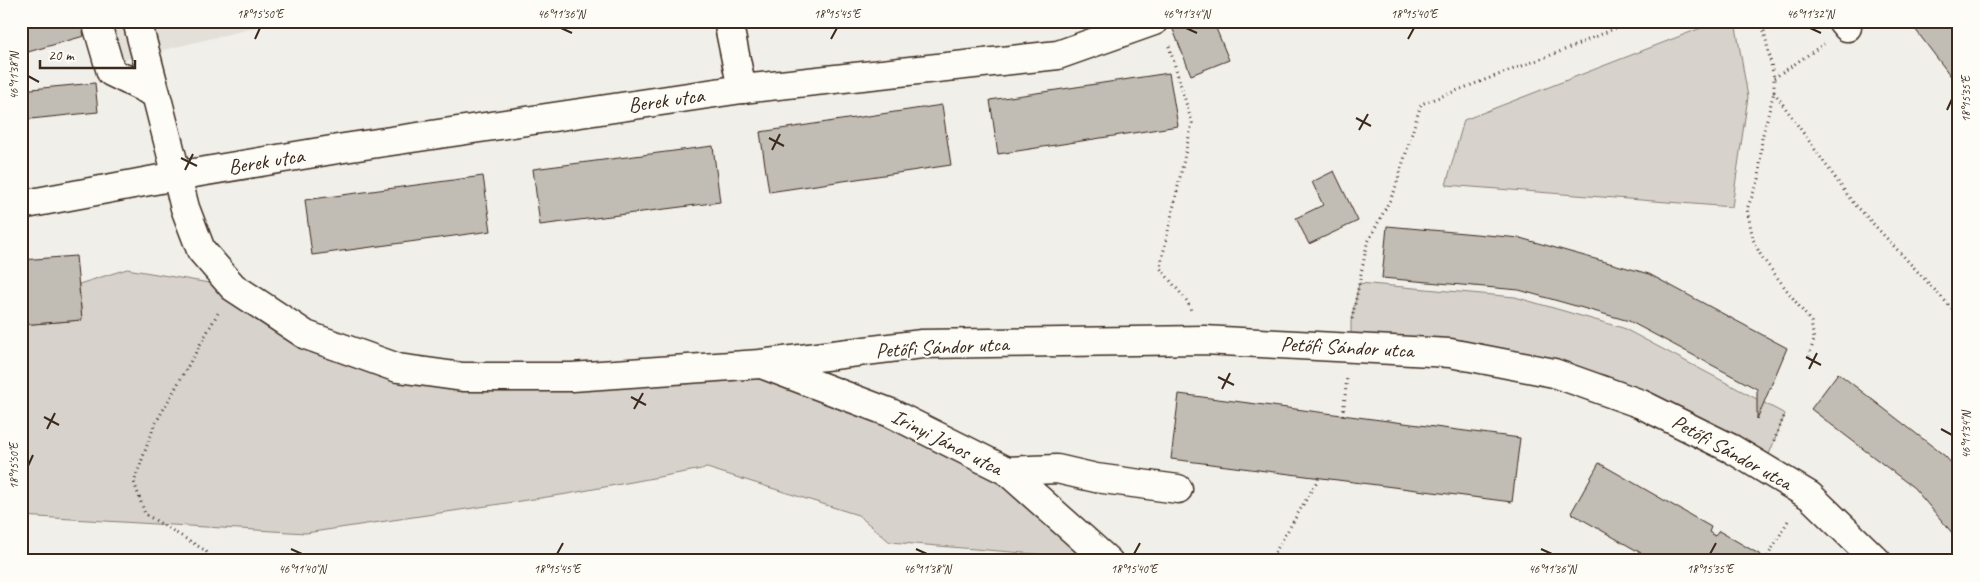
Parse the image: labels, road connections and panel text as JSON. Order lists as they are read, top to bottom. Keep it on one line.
{"streets":{"street":["Berek utca","Petőfi Sándor utca","Irinyi János utca"]},"crossings":[["Petőfi Sándor utca","Irinyi János utca"]],"scale_bar":"20 m","coordinates":["18°15'50\"E","46°11'36\"N","18°15'45\"E","46°11'34\"N","18°15'40\"E","46°11'32\"N","46°11'38\"N","18°15'35\"E","46°11'40\"N"]}
